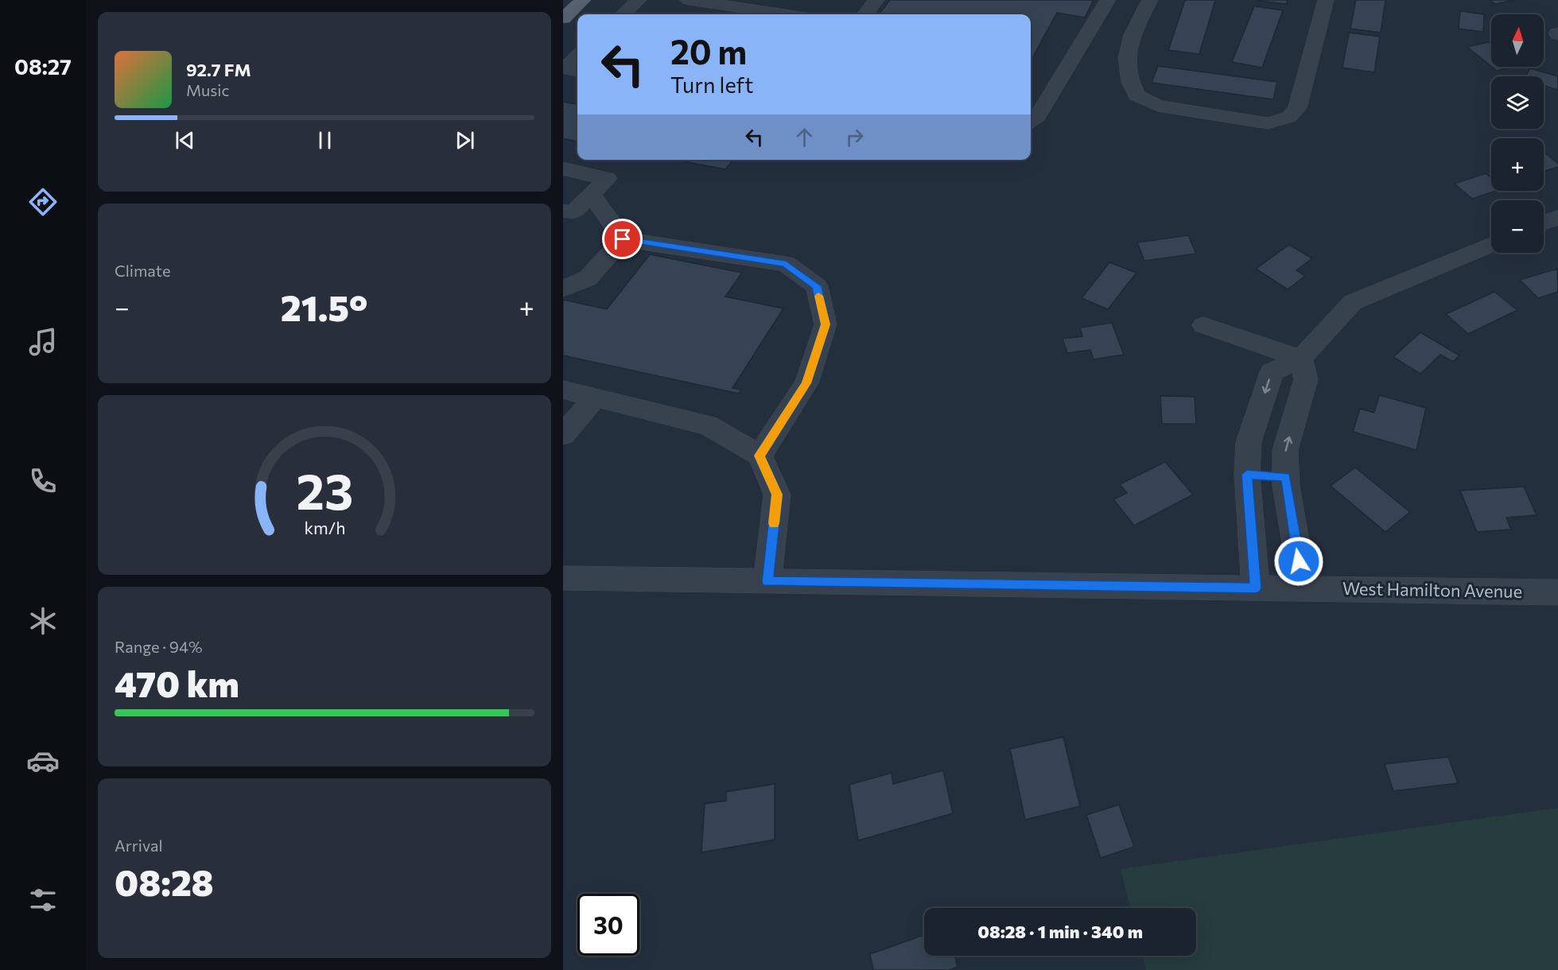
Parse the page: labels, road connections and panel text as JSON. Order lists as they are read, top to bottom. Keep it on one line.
{"streets":{"street":["West Hamilton Avenue"]},"north":"top","page":{"tabs":"08:27","map_buttons":["+","−"],"turn":["20 m","Turn left"],"song":["92.7 FM","Music"],"tile":["Climate",["Range · 94%","470 km"],["Arrival","08:28"]],"heat":["−","21.5°","+"],"limit":"30","trip":"08:28 · 1 min · 340 m","gauge":["23","km/h"]}}
